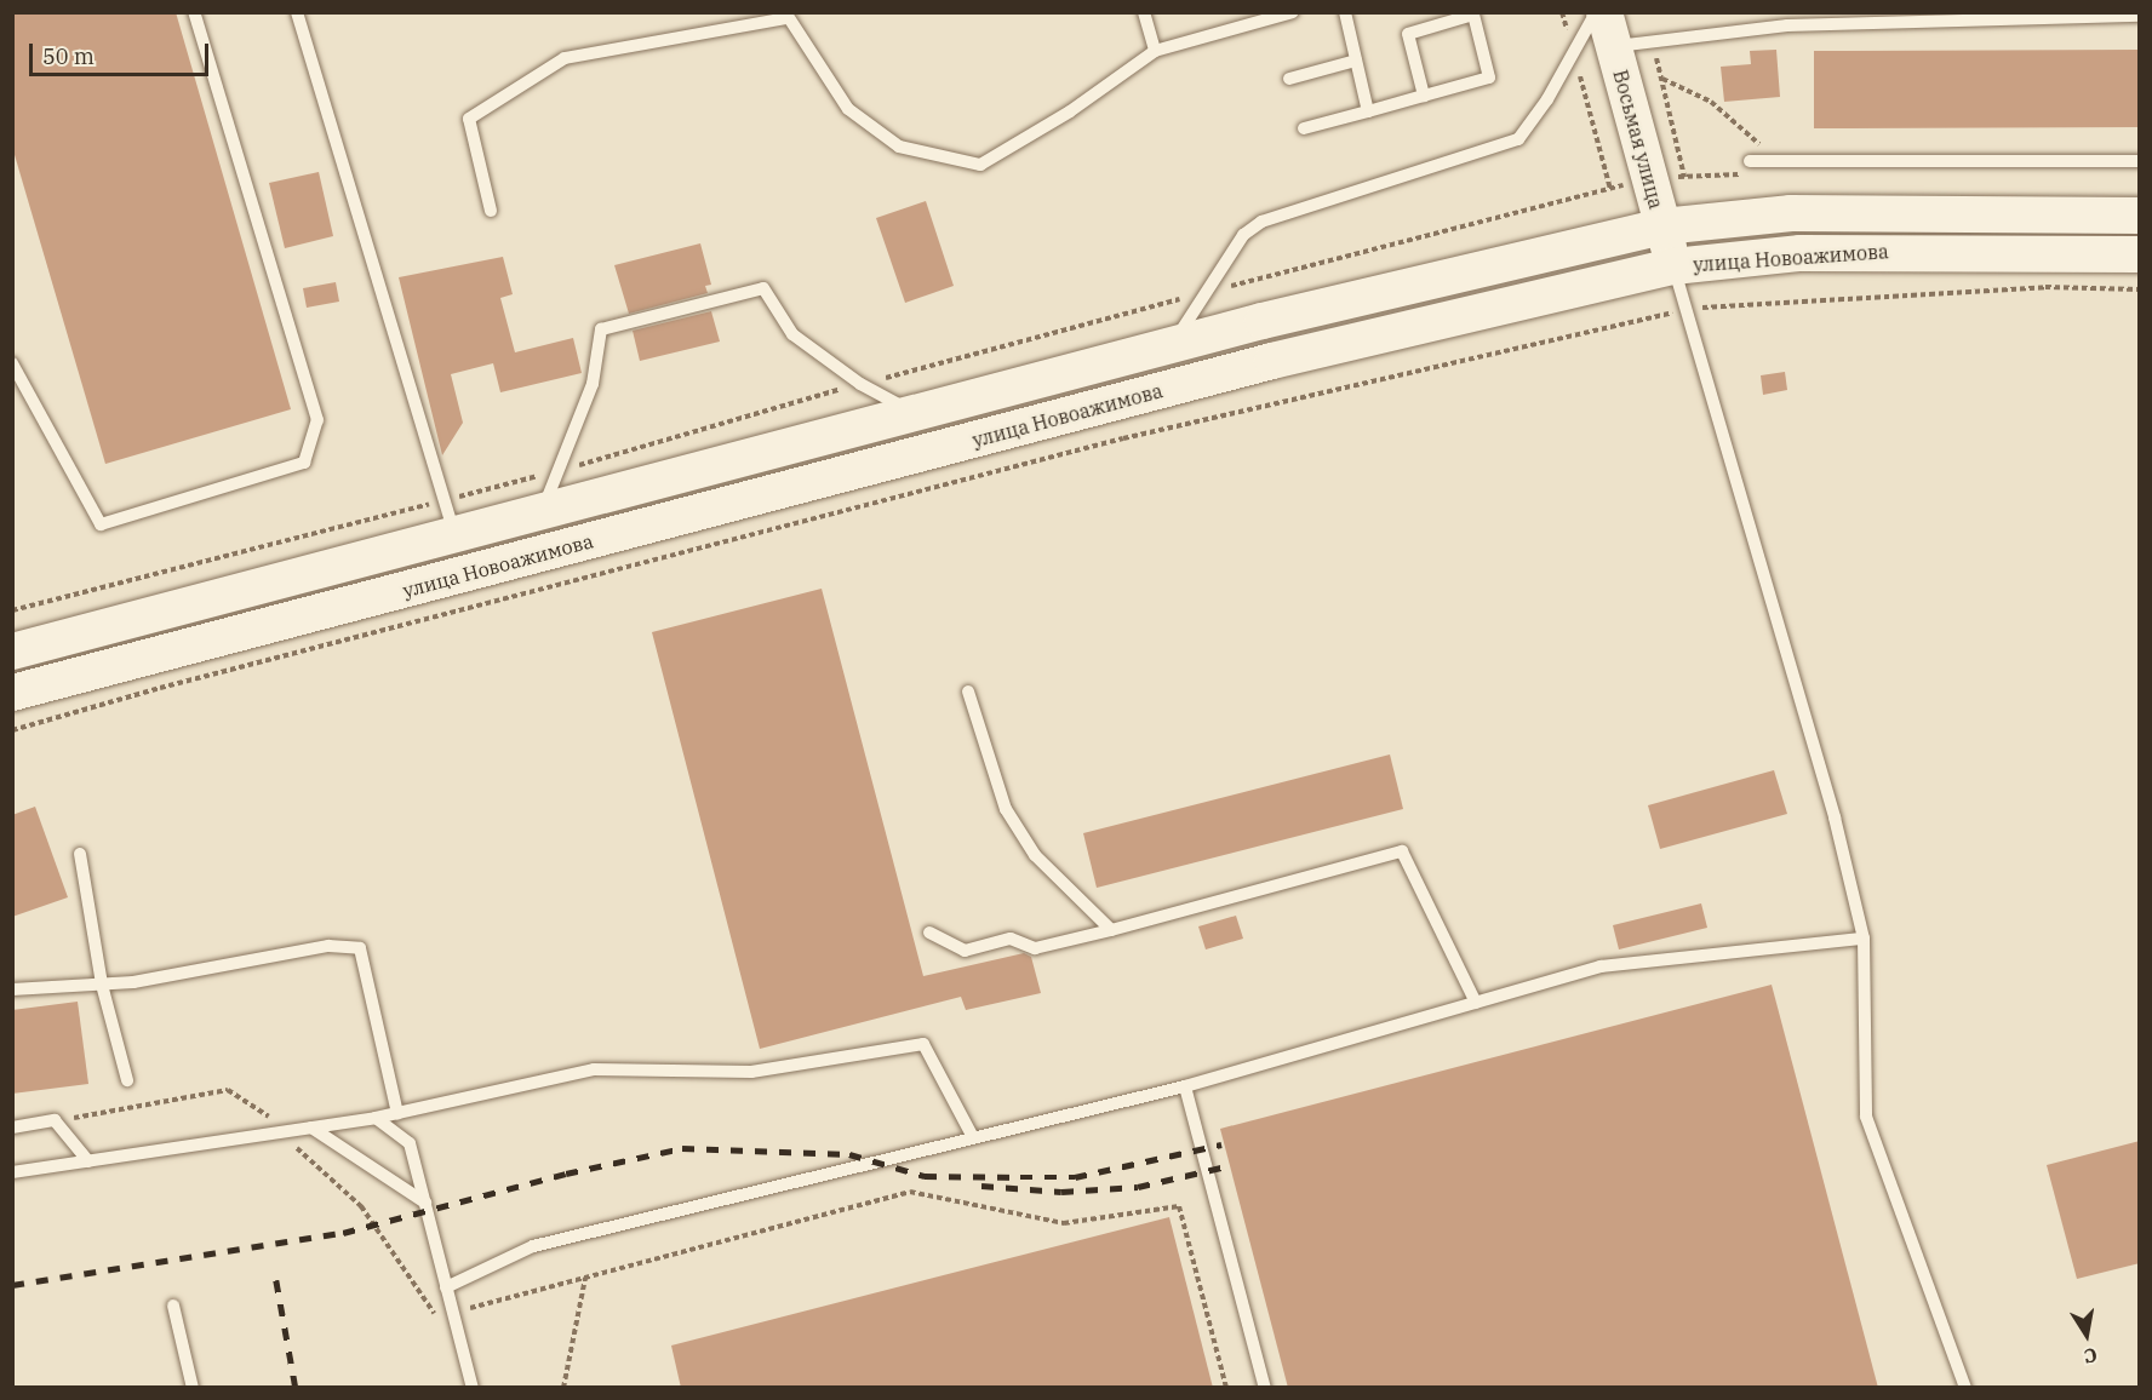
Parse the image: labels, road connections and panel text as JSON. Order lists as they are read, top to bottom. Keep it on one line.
{"streets":{"main road":["Восьмая улица","улица Новоажимова"]},"crossings":[["Восьмая улица","улица Новоажимова"]],"scale_bar":"50 m","north":"bottom"}
